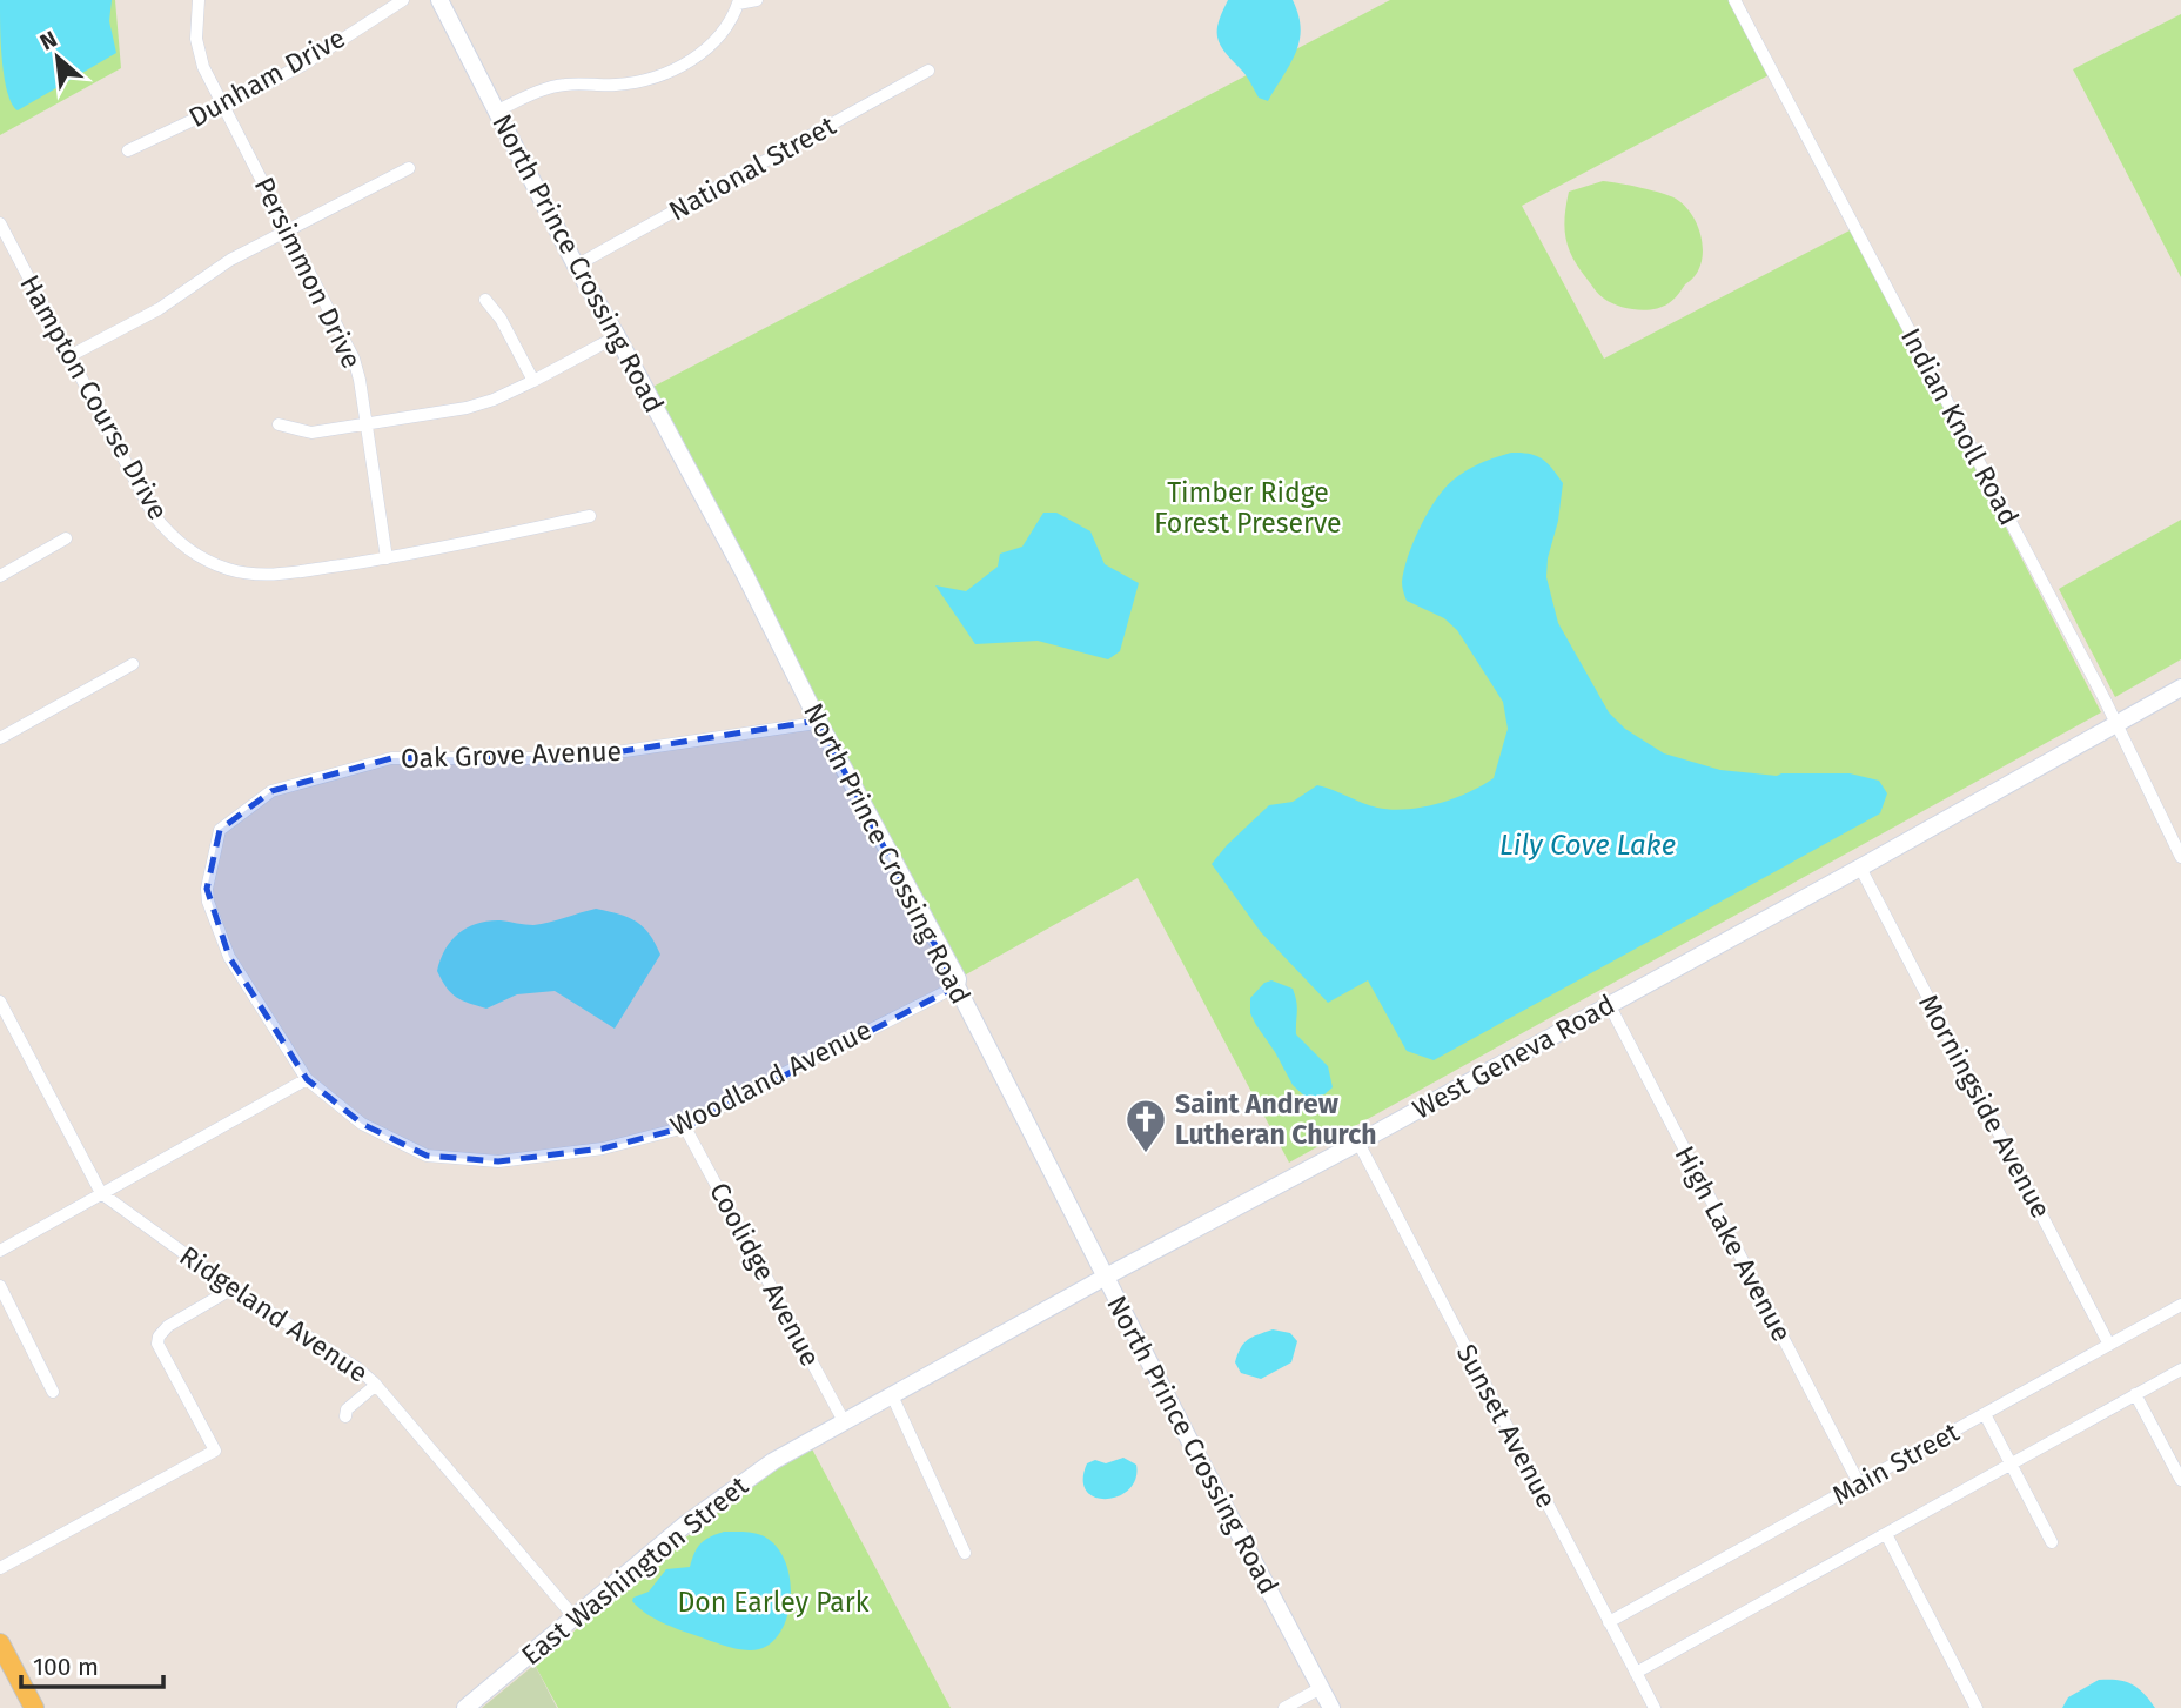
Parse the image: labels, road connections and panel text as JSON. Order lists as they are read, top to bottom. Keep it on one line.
{"streets":{"main road":["North Prince Crossing Road","West Geneva Road","East Washington Street"],"street":["Dunham Drive","National Street","Persimmon Drive","Hampton Course Drive","Indian Knoll Road","Oak Grove Avenue","Woodland Avenue","Morningside Avenue","High Lake Avenue","Coolidge Avenue","Ridgeland Avenue","Sunset Avenue","Main Street"]},"crossings":[["Dunham Drive","Persimmon Drive"],["National Street","North Prince Crossing Road"],["North Prince Crossing Road","Oak Grove Avenue"],["North Prince Crossing Road","West Geneva Road"],["North Prince Crossing Road","Woodland Avenue"],["Persimmon Drive","Hampton Course Drive"],["Indian Knoll Road","West Geneva Road"],["Oak Grove Avenue","Woodland Avenue"],["West Geneva Road","Morningside Avenue"],["West Geneva Road","High Lake Avenue"],["West Geneva Road","Coolidge Avenue"],["West Geneva Road","Sunset Avenue"],["West Geneva Road","East Washington Street"],["Woodland Avenue","Coolidge Avenue"],["Morningside Avenue","Main Street"],["High Lake Avenue","Main Street"],["Coolidge Avenue","East Washington Street"],["Ridgeland Avenue","East Washington Street"],["Sunset Avenue","Main Street"]],"water":["Lily Cove Lake"],"parks":["Timber Ridge Forest Preserve","Don Earley Park"],"places":{"church":["Saint Andrew Lutheran Church"]},"scale_bar":"100 m","north":"top left"}
